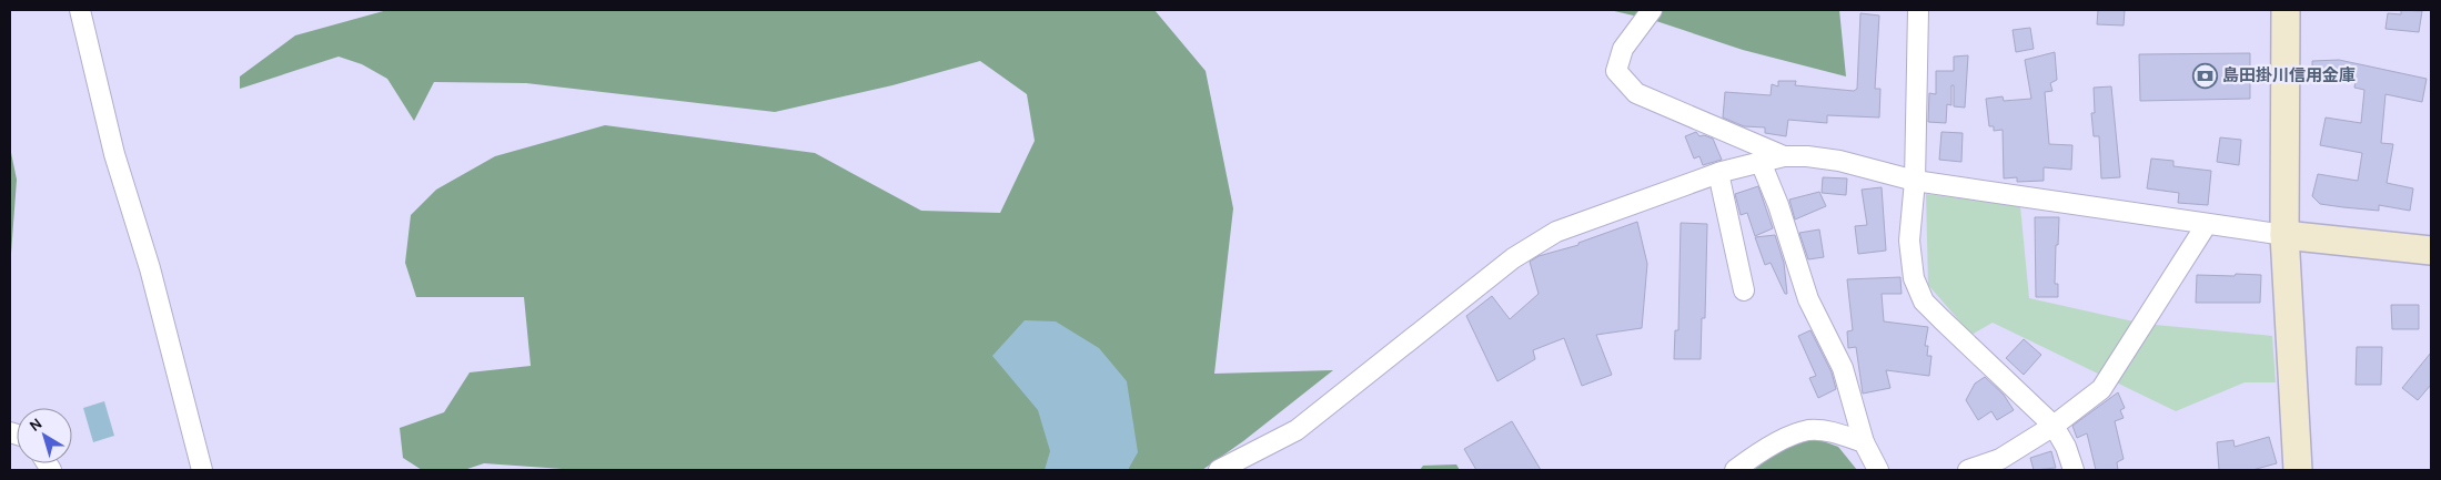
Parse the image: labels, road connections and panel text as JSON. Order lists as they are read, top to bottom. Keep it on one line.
{"places":{"bank":["島田掛川信用金庫"]},"north":"top left"}
